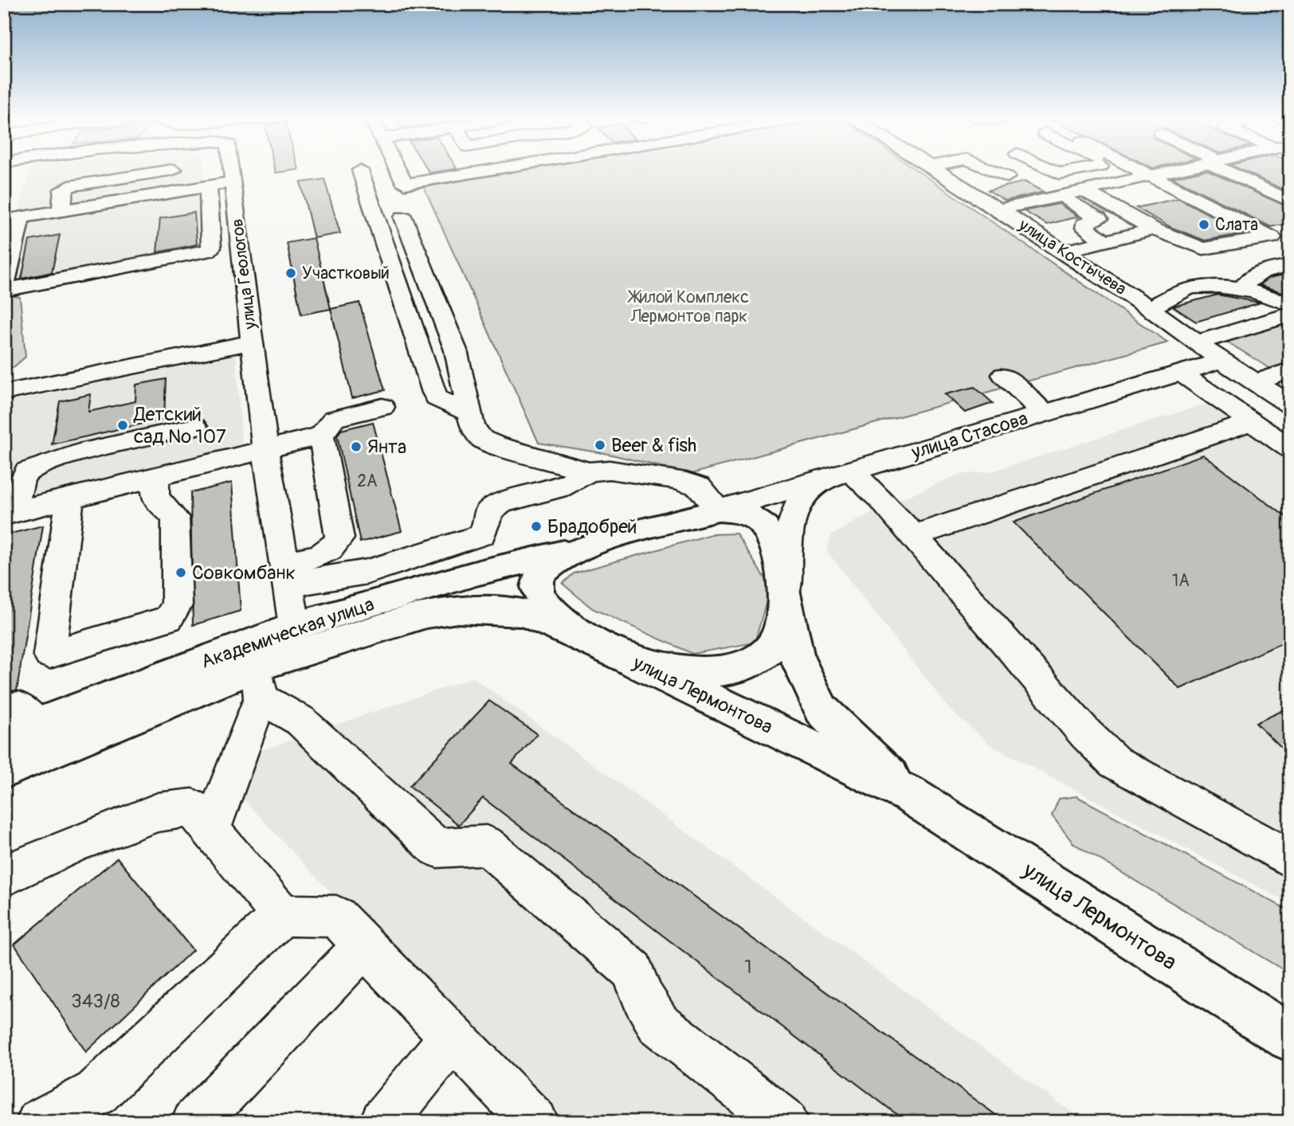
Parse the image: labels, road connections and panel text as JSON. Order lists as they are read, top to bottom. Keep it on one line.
{"streets":{"main road":["Академическая улица","улица Лермонтова"],"street":["улица Костычева","улица Геологов","улица Стасова"]},"crossings":[["улица Костычева","улица Стасова"],["улица Геологов","Академическая улица"],["улица Стасова","улица Лермонтова"]],"parks":["Жилой Комплекс Лермонтов парк"],"places":["Слата","Участковый","Детский сад № 107","Beer & fish","Янта","Брадобрей","Совкомбанк"],"house_numbers":["2А","1А","1","343/8"]}
